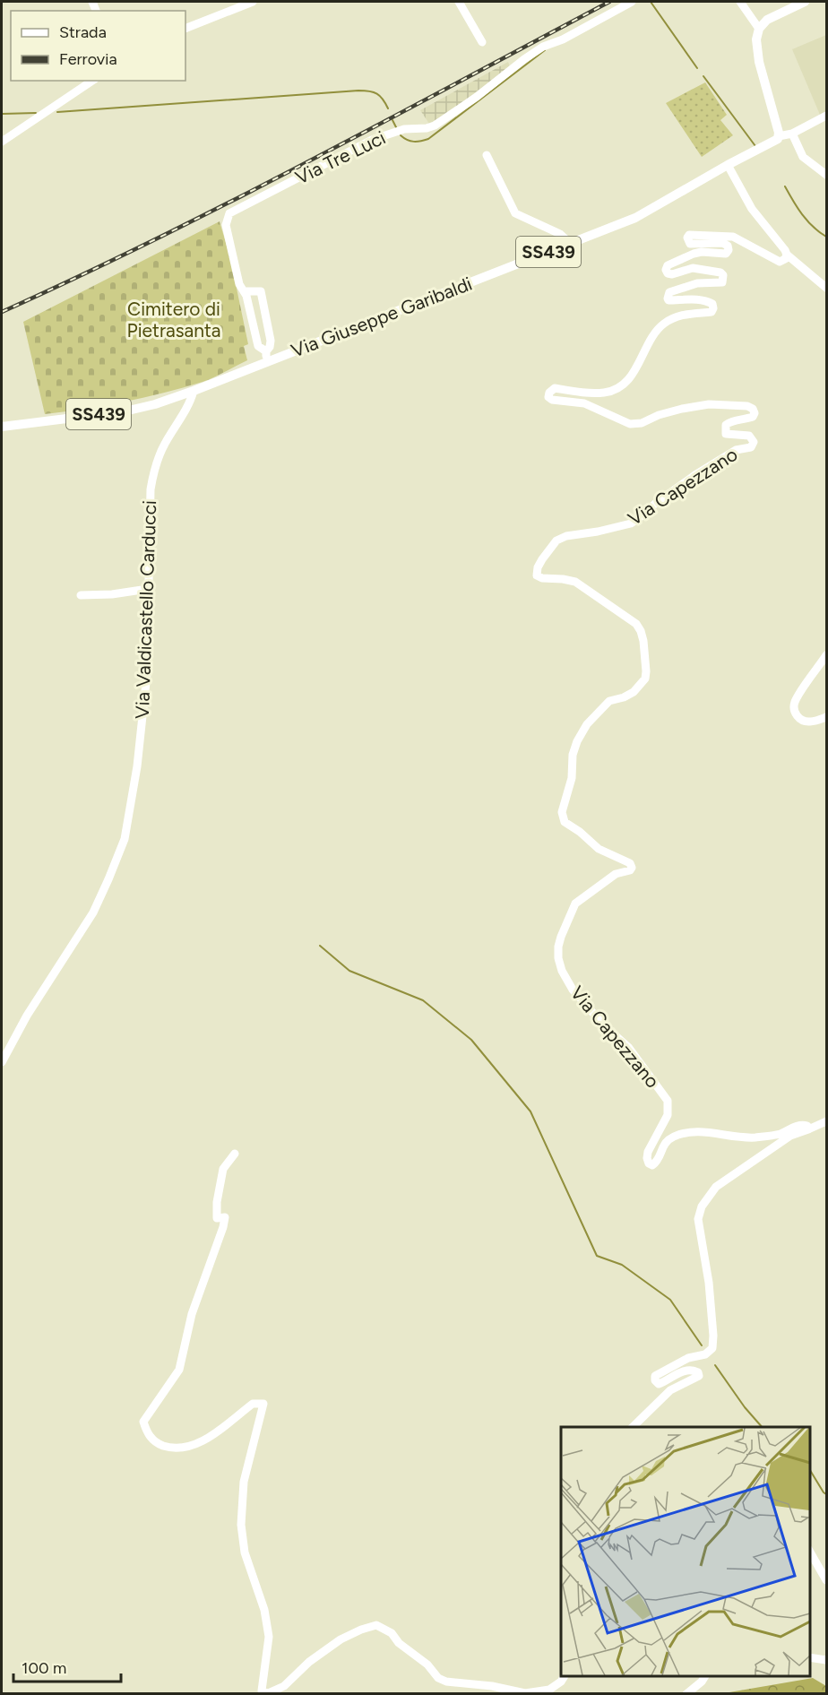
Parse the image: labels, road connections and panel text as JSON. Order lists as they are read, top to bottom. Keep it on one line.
{"streets":{"main road":["SS439","Via Giuseppe Garibaldi"],"street":["Via Tre Luci","Via Capezzano","Via Valdicastello Carducci"]},"crossings":[["Via Tre Luci","Via Giuseppe Garibaldi"],["SS439","Via Giuseppe Garibaldi"],["SS439","Via Valdicastello Carducci"],["Via Giuseppe Garibaldi","Via Valdicastello Carducci"]],"parks":["Cimitero di Pietrasanta"],"legend":["Strada","Ferrovia"],"scale_bar":"100 m"}
